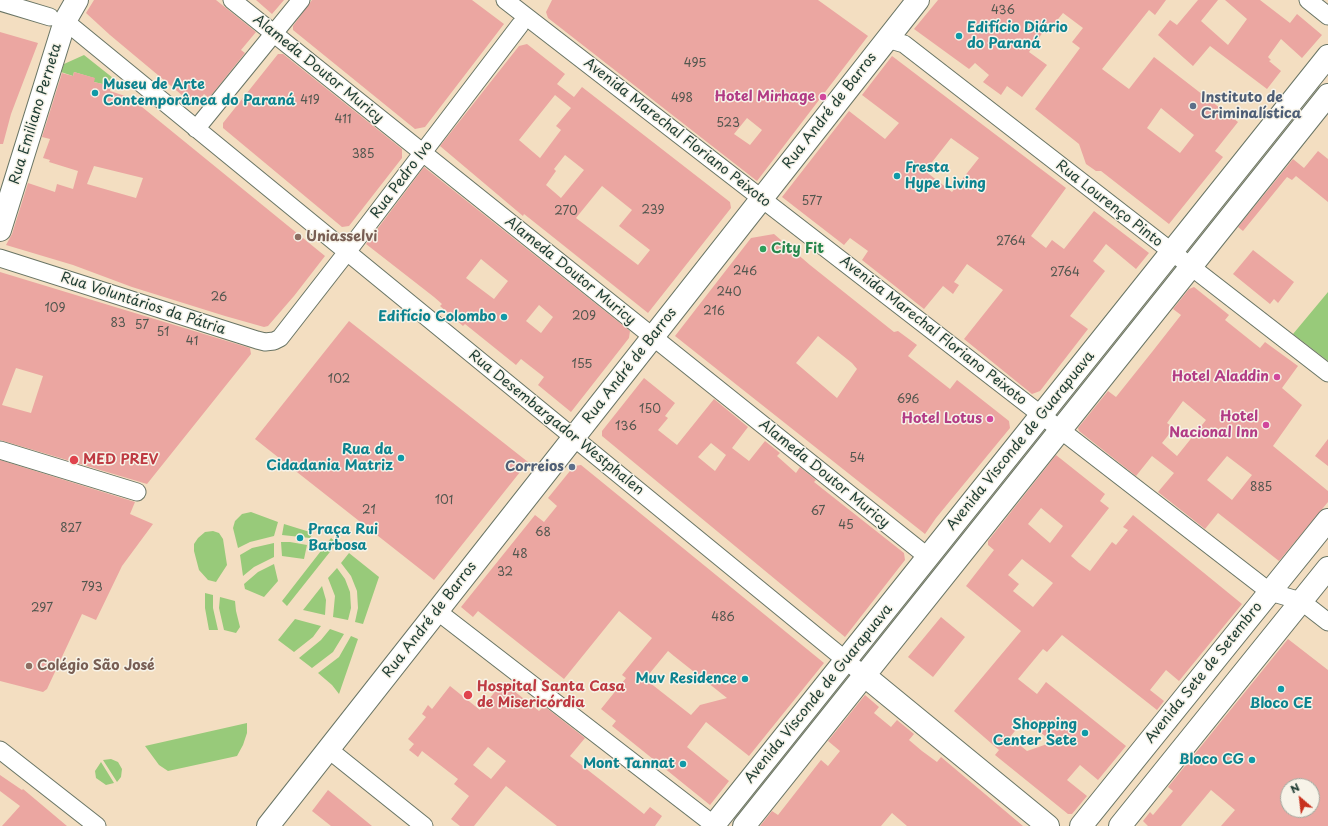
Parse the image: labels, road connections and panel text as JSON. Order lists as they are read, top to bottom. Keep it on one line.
{"streets":{"main road":["Rua André de Barros","Rua Emiliano Perneta","Rua Desembargador Westphalen","Avenida Visconde de Guarapuava","Avenida Sete de Setembro"],"street":["Alameda Doutor Muricy","Avenida Marechal Floriano Peixoto","Rua Pedro Ivo","Rua Lourenço Pinto","Rua Voluntários da Pátria"]},"crossings":[["Alameda Doutor Muricy","Rua André de Barros"],["Alameda Doutor Muricy","Rua Pedro Ivo"],["Alameda Doutor Muricy","Avenida Visconde de Guarapuava"],["Rua André de Barros","Avenida Marechal Floriano Peixoto"],["Rua André de Barros","Rua Lourenço Pinto"],["Rua André de Barros","Rua Desembargador Westphalen"],["Rua Emiliano Perneta","Rua Desembargador Westphalen"],["Avenida Marechal Floriano Peixoto","Avenida Visconde de Guarapuava"],["Avenida Marechal Floriano Peixoto","Avenida Sete de Setembro"],["Rua Pedro Ivo","Rua Voluntários da Pátria"],["Rua Pedro Ivo","Rua Desembargador Westphalen"],["Rua Lourenço Pinto","Avenida Visconde de Guarapuava"],["Rua Desembargador Westphalen","Avenida Visconde de Guarapuava"]],"places":["Edifício Diário do Paraná","Museu de Arte Contemporânea do Paraná","Hotel Mirhage","Instituto de Criminalística","Fresta Hype Living","Uniasselvi","City Fit","Edifício Colombo","Hotel Aladdin","Hotel Lotus","Hotel Nacional Inn","Rua da Cidadania Matriz","MED PREV","Correios","Praça Rui Barbosa","Colégio São José","Muv Residence","Bloco CE","Hospital Santa Casa de Misericórdia","Shopping Center Sete","Bloco CG","Mont Tannat"],"house_numbers":["436","495","498","419","411","523","385","577","239","270","2764","246","2764","240","26","109","216","209","83","57","51","41","155","102","696","150","136","54","885","101","21","67","45","827","68","48","32","793","297","486"],"north":"top left"}
